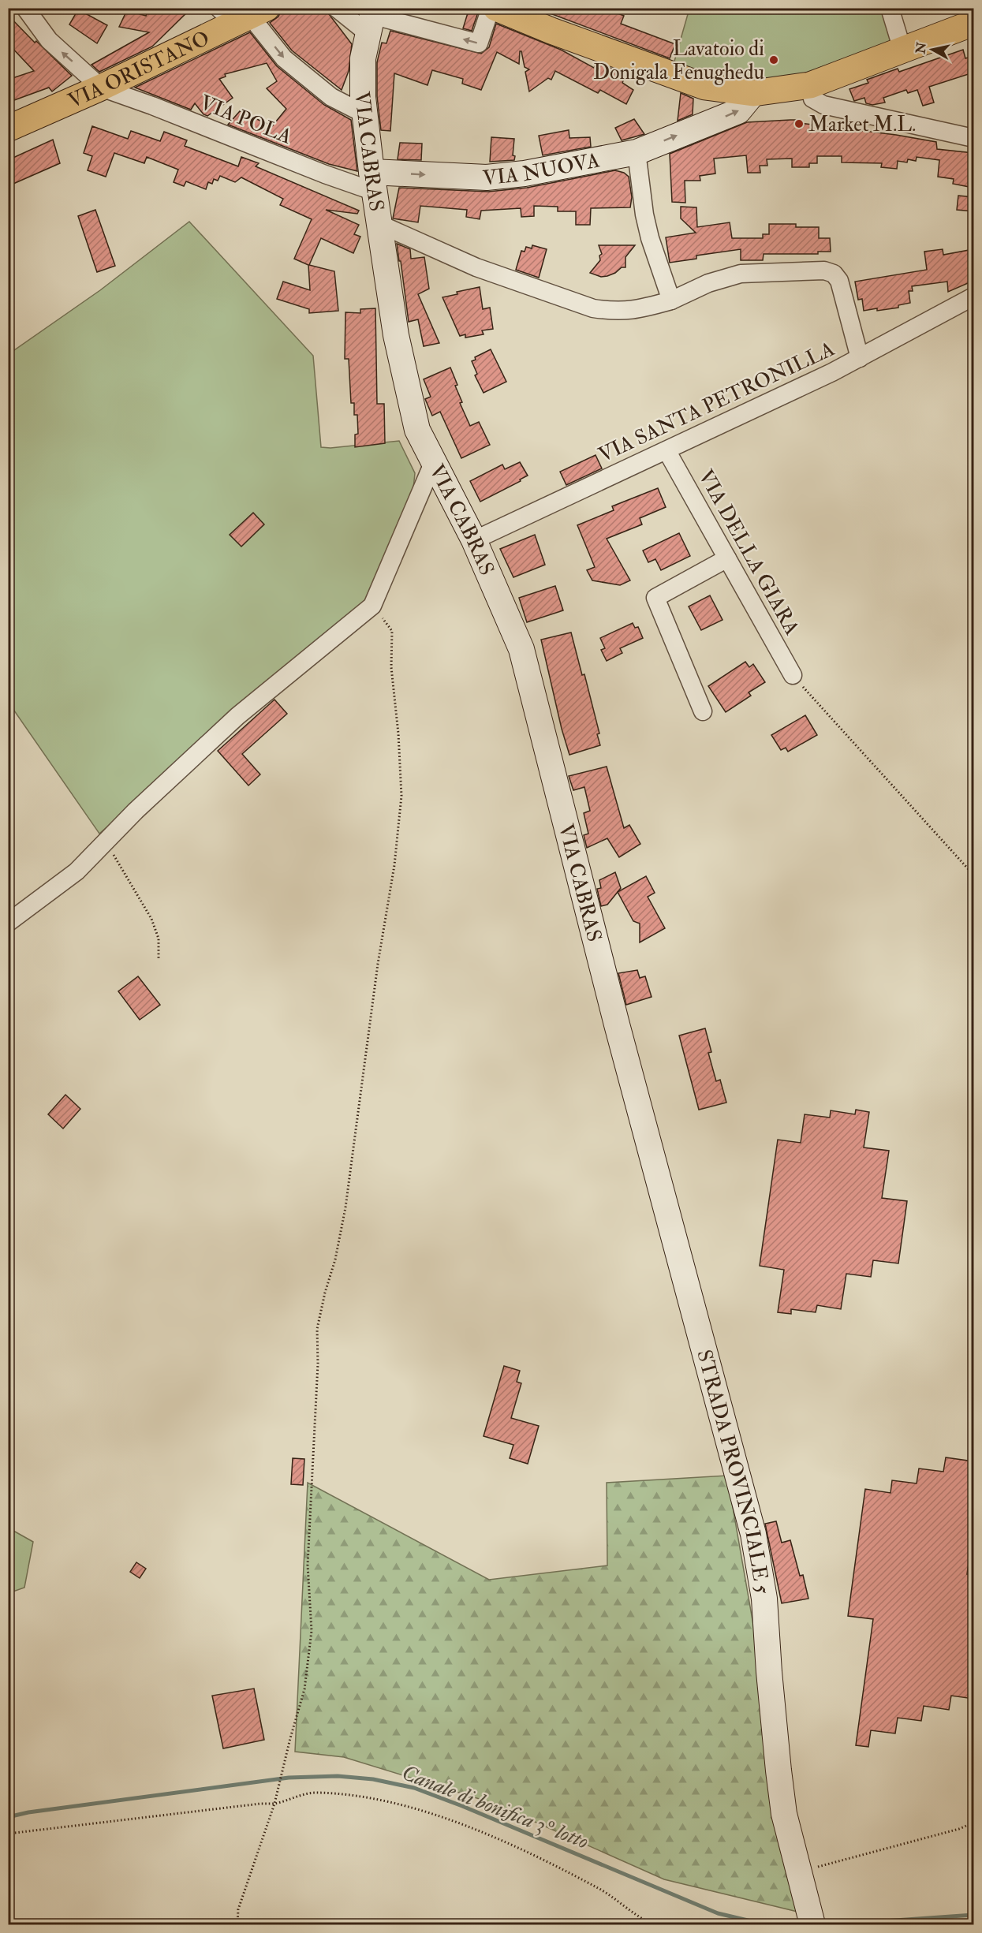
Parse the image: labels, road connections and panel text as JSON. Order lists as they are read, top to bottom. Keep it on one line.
{"streets":{"main road":["VIA ORISTANO"],"street":["VIA POLA","VIA CABRAS","VIA NUOVA","VIA SANTA PETRONILLA","VIA DELLA GIARA","STRADA PROVINCIALE 5"]},"crossings":[["VIA ORISTANO","VIA POLA"],["VIA POLA","VIA CABRAS"],["VIA POLA","VIA NUOVA"],["VIA CABRAS","VIA NUOVA"],["VIA CABRAS","VIA SANTA PETRONILLA"],["VIA CABRAS","STRADA PROVINCIALE 5"],["VIA SANTA PETRONILLA","VIA DELLA GIARA"]],"one_way":["VIA NUOVA"],"water":["Canale di bonifica 3º lotto"],"places":["Lavatoio di Donigala Fenughedu","Market M.L."],"north":"left"}
